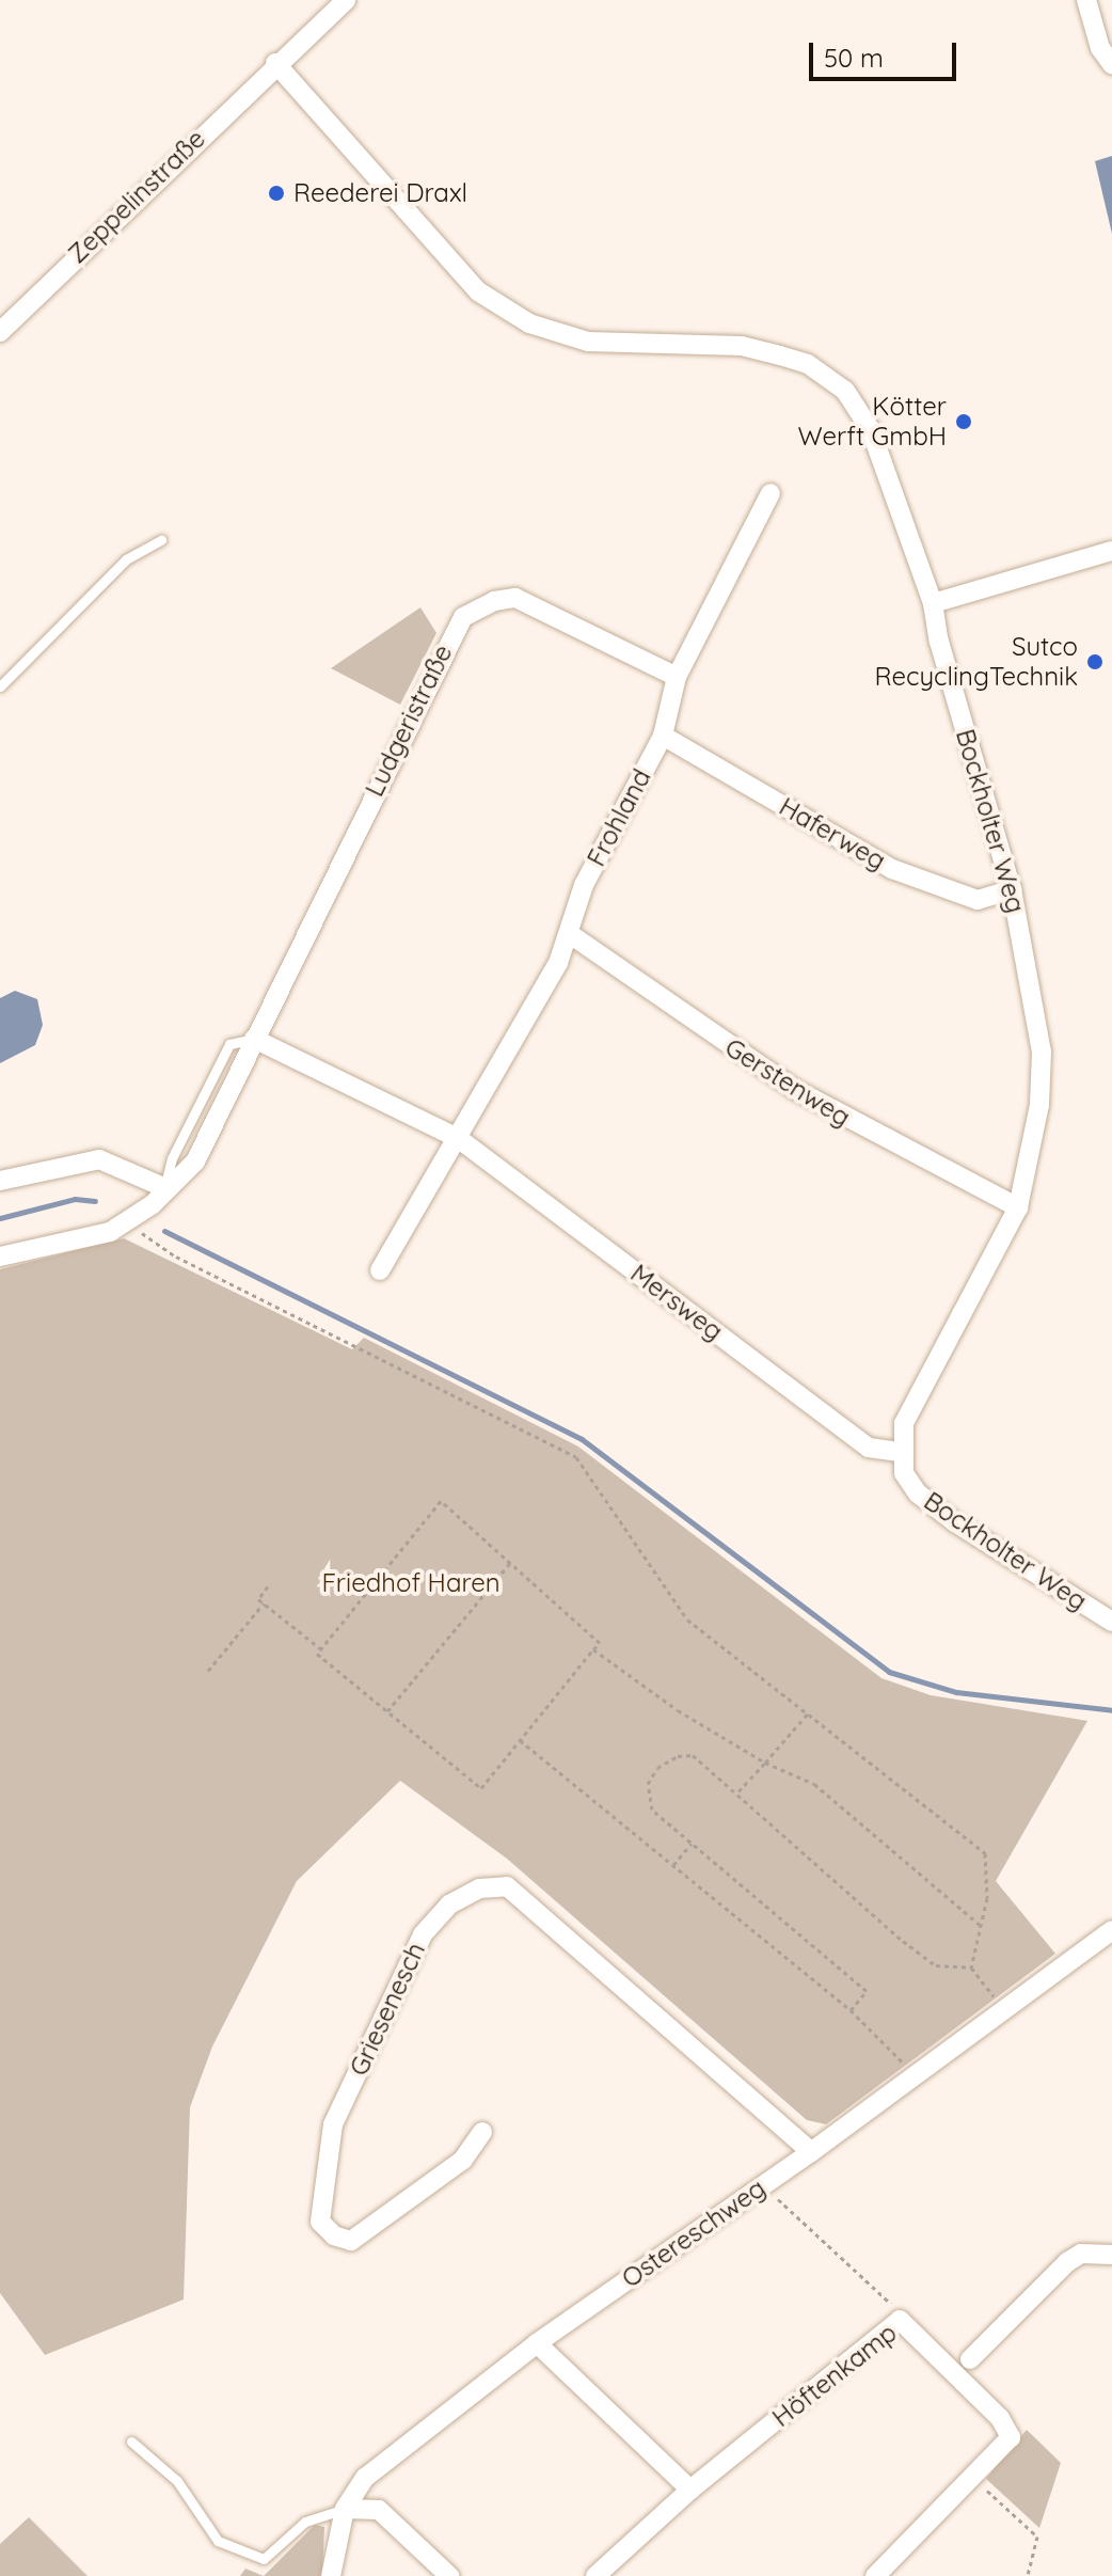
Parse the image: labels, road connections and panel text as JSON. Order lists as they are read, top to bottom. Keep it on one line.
{"streets":{"street":["Zeppelinstraße","Ludgeristraße","Frohland","Bockholter Weg","Haferweg","Gerstenweg","Mersweg","Griesenesch","Ostereschweg","Höftenkamp"]},"crossings":[["Zeppelinstraße","Bockholter Weg"],["Ludgeristraße","Frohland"],["Ludgeristraße","Mersweg"],["Frohland","Haferweg"],["Frohland","Gerstenweg"],["Frohland","Mersweg"],["Bockholter Weg","Haferweg"],["Bockholter Weg","Gerstenweg"],["Bockholter Weg","Mersweg"],["Griesenesch","Ostereschweg"]],"parks":["Friedhof Haren"],"places":["Reederei Draxl","Kötter Werft GmbH","Sutco RecyclingTechnik"],"scale_bar":"50 m"}
